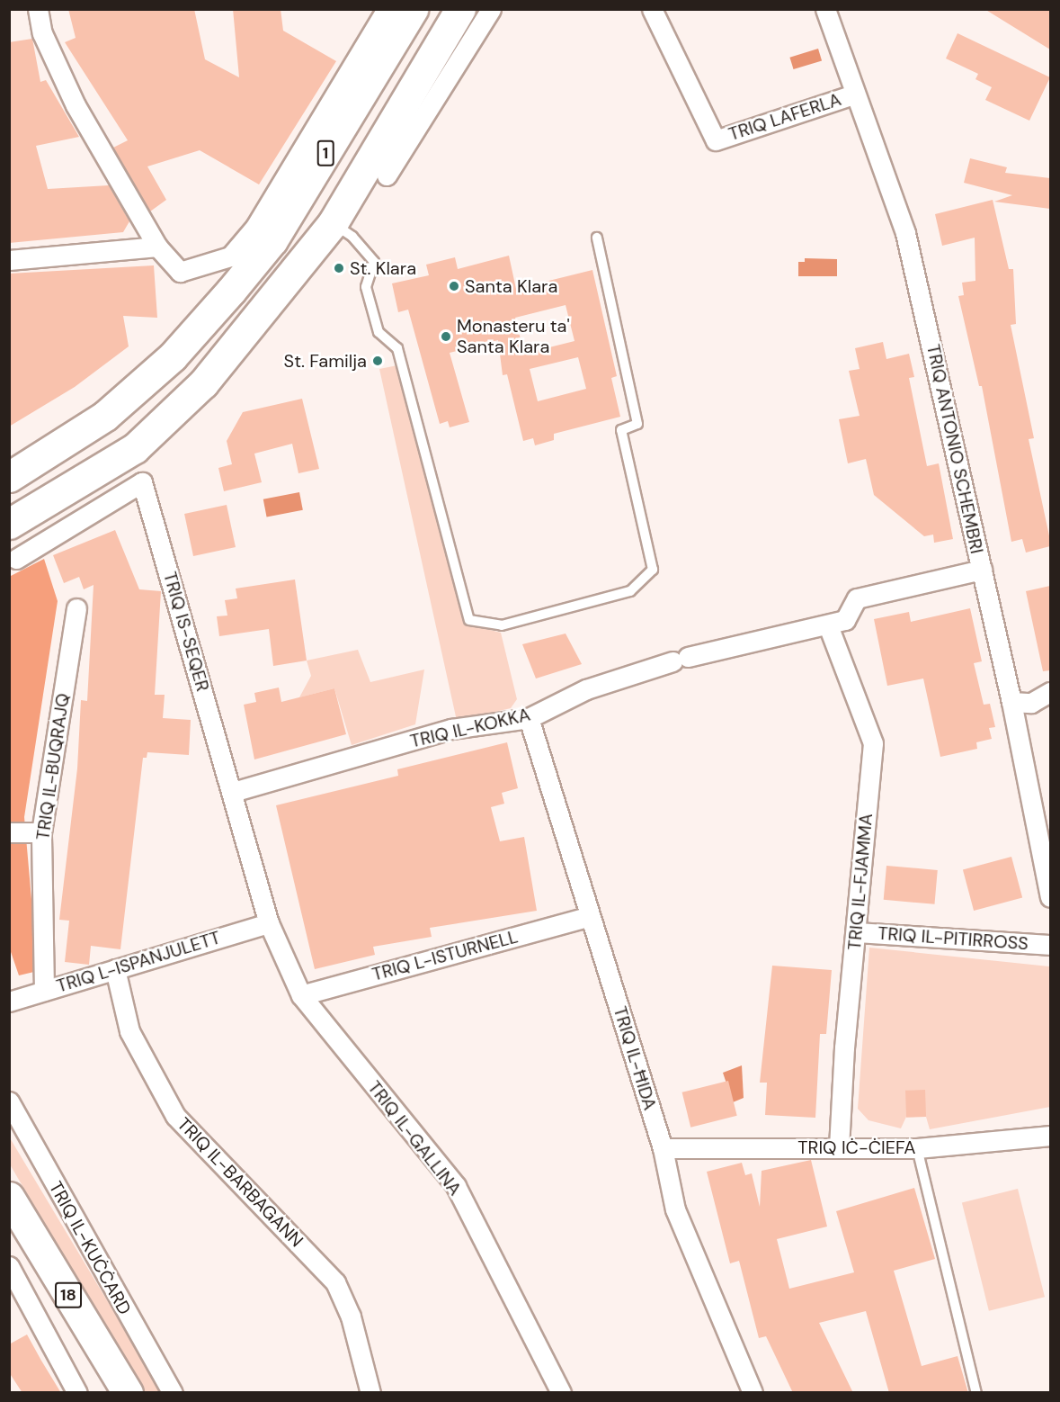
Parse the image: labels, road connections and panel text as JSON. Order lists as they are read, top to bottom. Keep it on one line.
{"streets":{"main road":["1","18"],"street":["TRIQ LAFERLA","TRIQ ANTONIO SCHEMBRI","TRIQ IS-SEQER","TRIQ IL-KOKKA","TRIQ IL-BUQRAJQ","TRIQ IL-FJAMMA","TRIQ IL-PITIRROSS","TRIQ L-ISTURNELL","TRIQ L-ISPANJULETT","TRIQ IL-ĦIDA","TRIQ IL-GALLINA","TRIQ IĊ-ĊIEFA","TRIQ IL-BARBAGANN","TRIQ IL-KUĊĊARD"]},"crossings":[["TRIQ LAFERLA","TRIQ ANTONIO SCHEMBRI"],["TRIQ ANTONIO SCHEMBRI","TRIQ IL-KOKKA"],["TRIQ IS-SEQER","TRIQ IL-KOKKA"],["TRIQ IS-SEQER","TRIQ L-ISPANJULETT"],["TRIQ IS-SEQER","TRIQ IL-GALLINA"],["TRIQ IL-KOKKA","TRIQ IL-FJAMMA"],["TRIQ IL-KOKKA","TRIQ IL-ĦIDA"],["TRIQ IL-BUQRAJQ","TRIQ L-ISPANJULETT"],["TRIQ IL-FJAMMA","TRIQ IL-PITIRROSS"],["TRIQ IL-FJAMMA","TRIQ IĊ-ĊIEFA"],["TRIQ L-ISTURNELL","TRIQ IL-ĦIDA"],["TRIQ L-ISTURNELL","TRIQ IL-GALLINA"],["TRIQ L-ISPANJULETT","TRIQ IL-GALLINA"],["TRIQ L-ISPANJULETT","TRIQ IL-BARBAGANN"],["TRIQ IL-ĦIDA","TRIQ IĊ-ĊIEFA"]],"places":["St. Klara","Santa Klara","Monasteru ta' Santa Klara","St. Familja"]}
